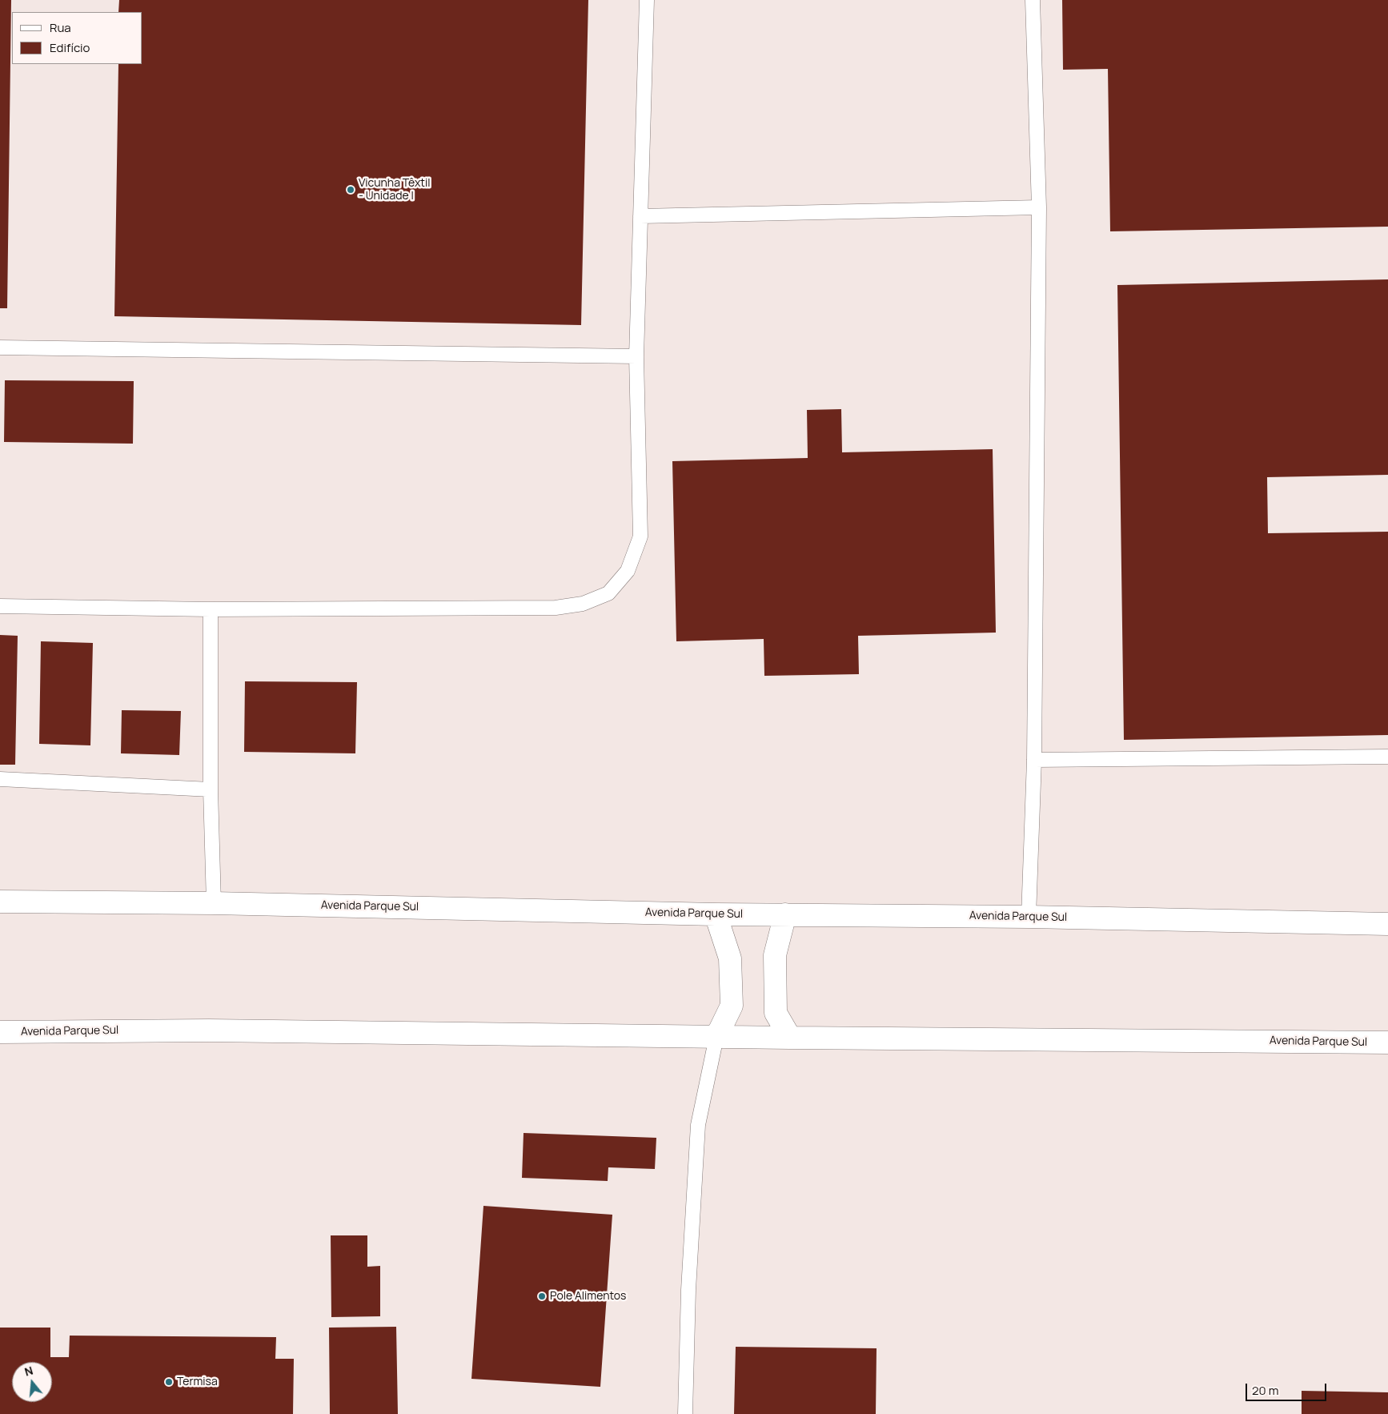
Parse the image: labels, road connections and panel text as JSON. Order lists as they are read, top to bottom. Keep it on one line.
{"streets":{"street":["Avenida Parque Sul"]},"places":["Vicunha Têxtil - Unidade I","Pole Alimentos","Termisa"],"legend":["Rua","Edifício"],"scale_bar":"20 m","north":"top"}
